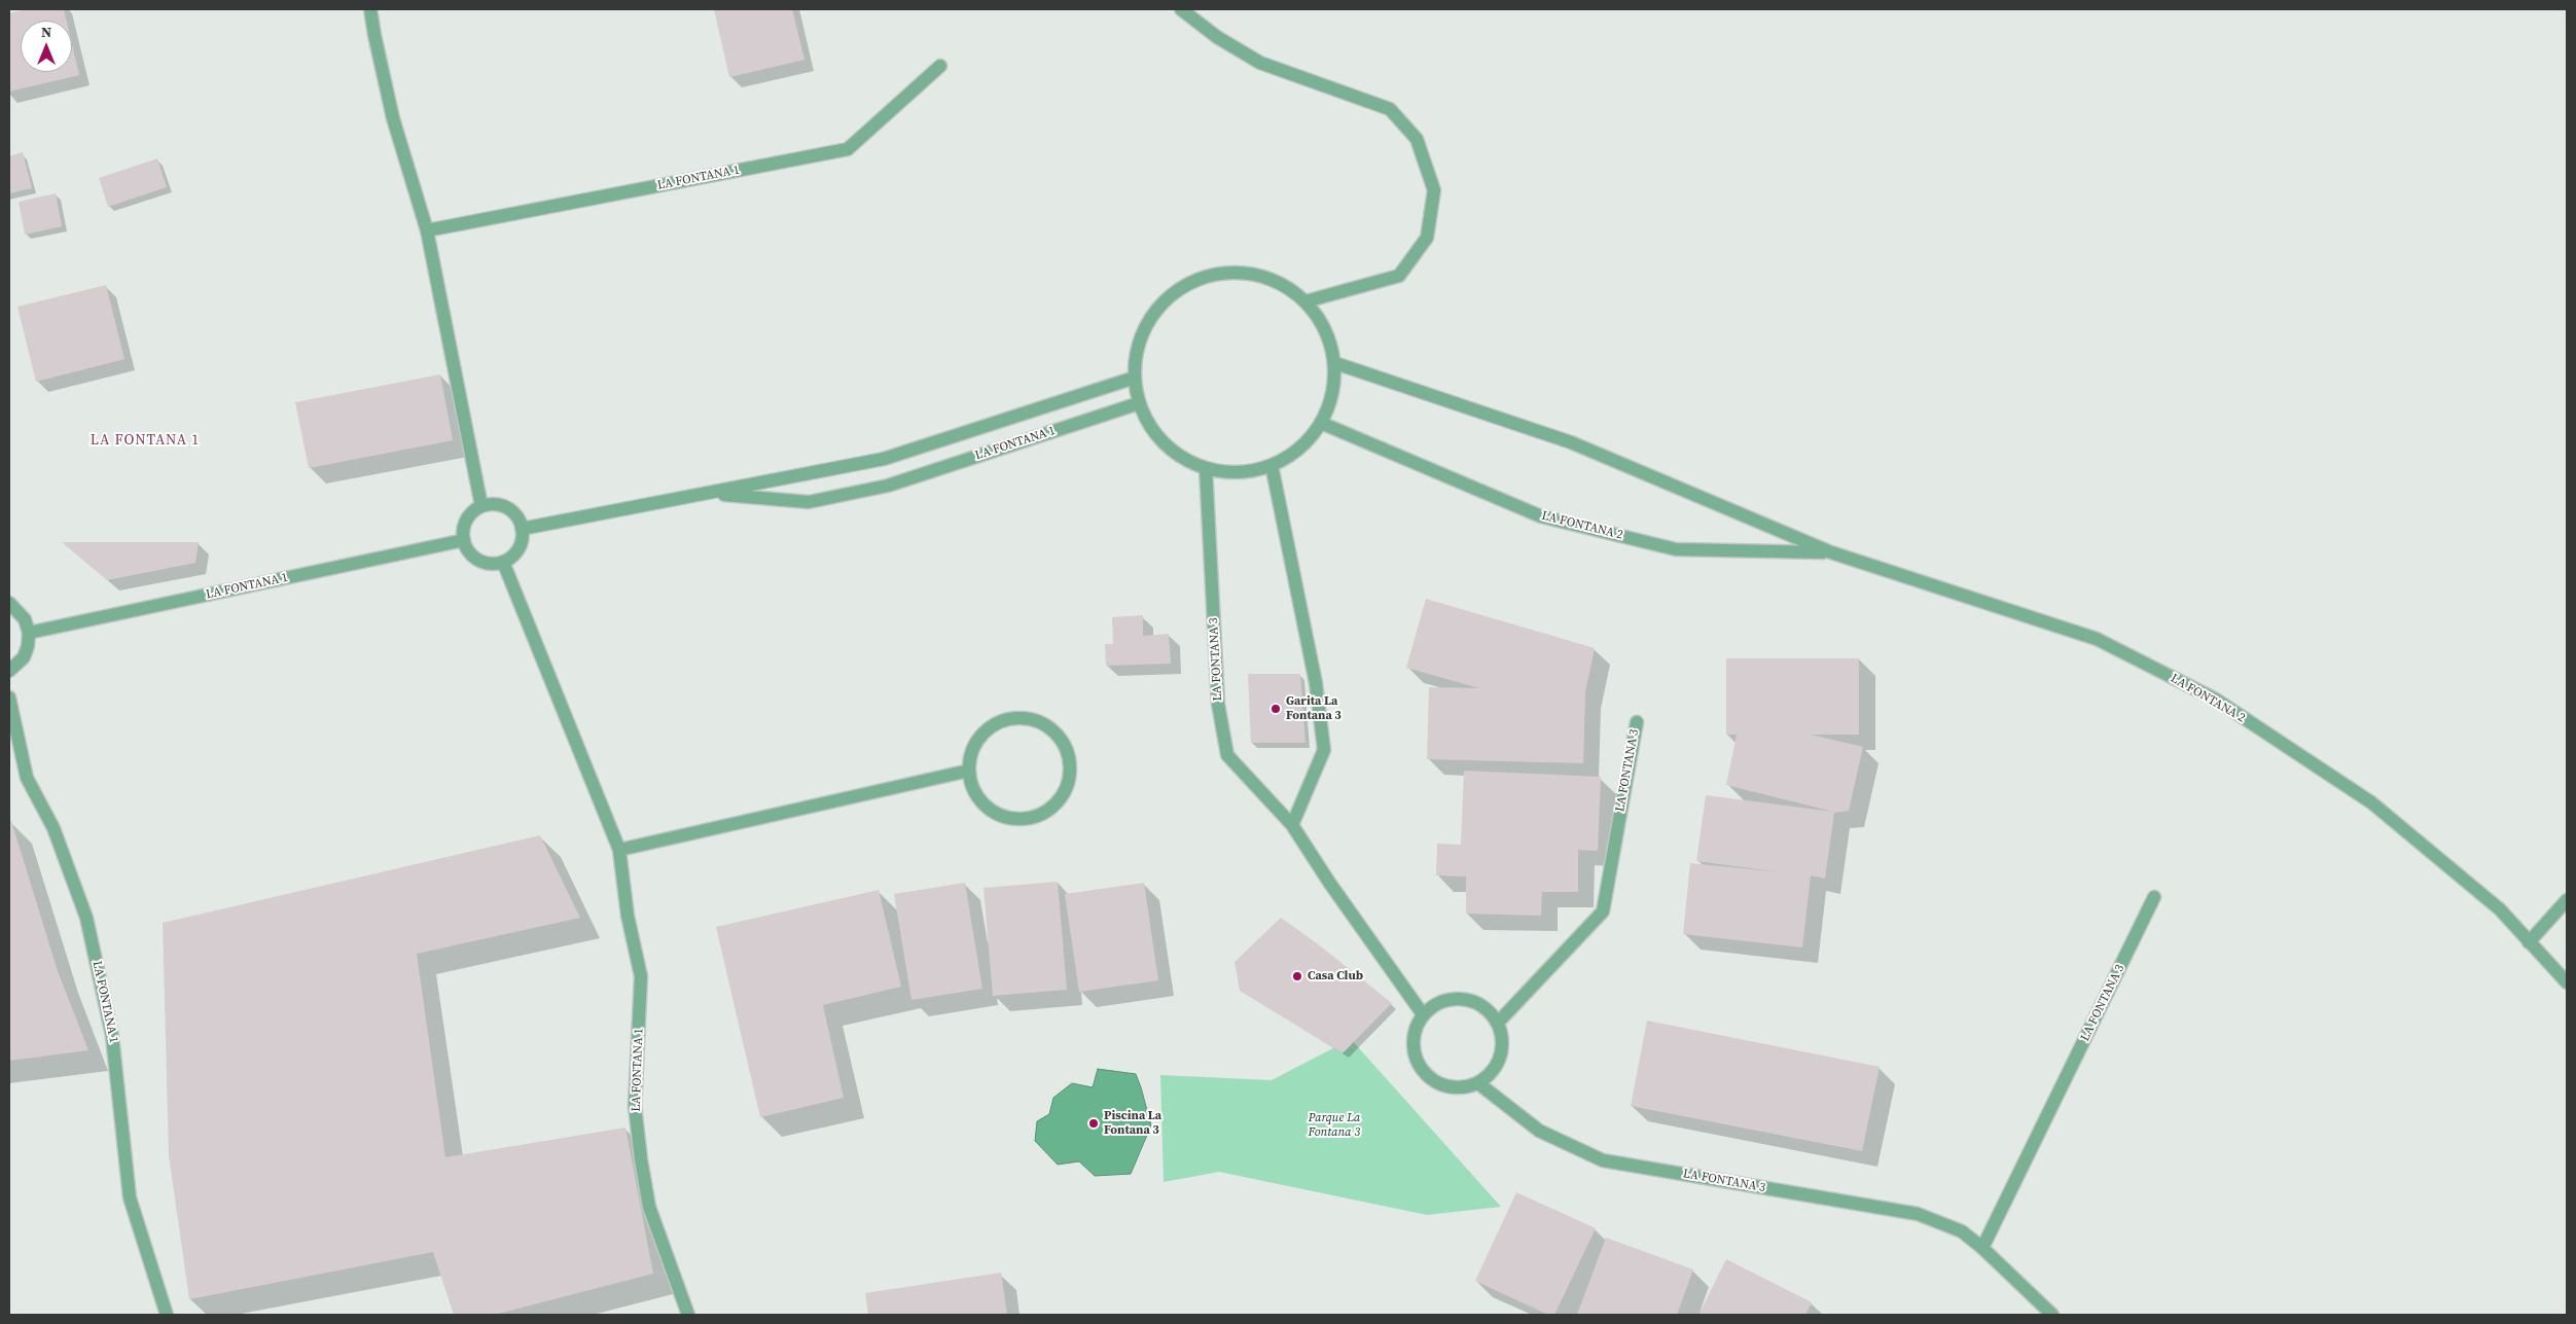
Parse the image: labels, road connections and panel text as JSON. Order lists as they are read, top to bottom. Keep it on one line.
{"streets":{"street":["LA FONTANA 1","LA FONTANA 2","LA FONTANA 3"]},"districts":["LA FONTANA 1"],"parks":["Parque La Fontana 3"],"places":["Garita La Fontana 3","Casa Club","Piscina La Fontana 3"],"north":"top"}
